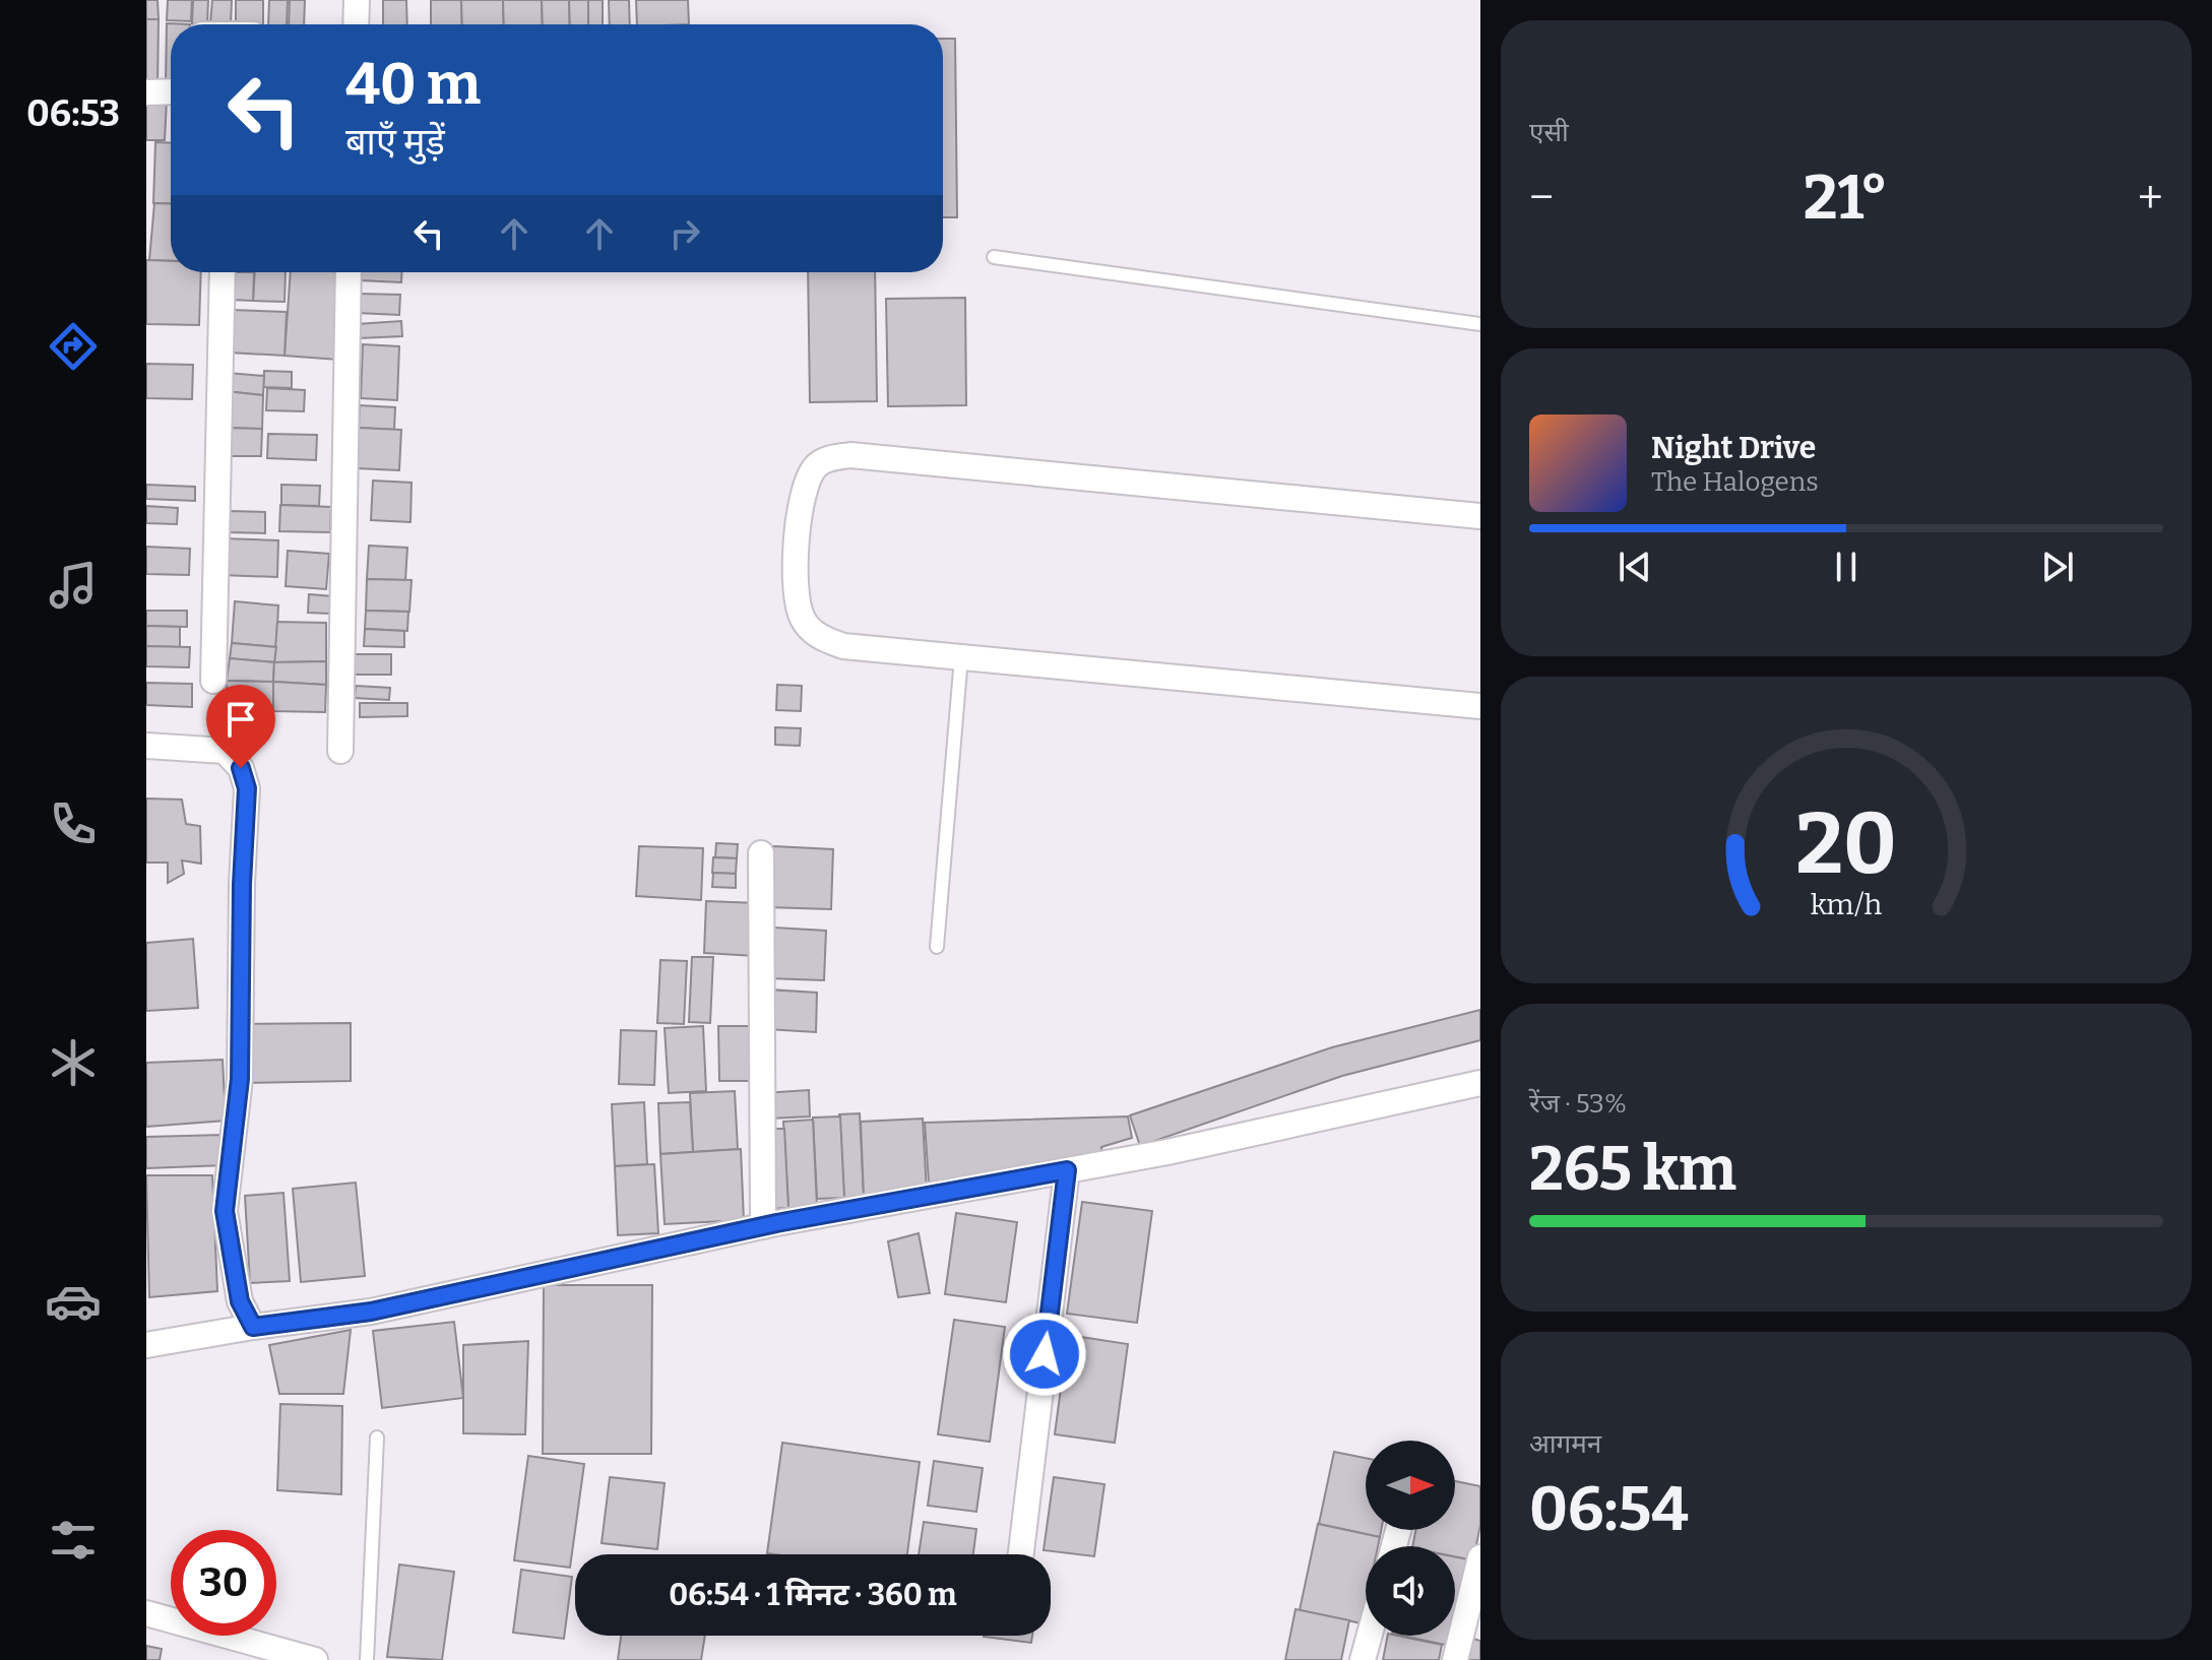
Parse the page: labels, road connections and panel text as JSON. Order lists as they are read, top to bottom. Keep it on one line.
{"north":"right","page":{"tabs":"06:53","tile":["एसी",["रेंज · 53%","265 km"],["आगमन","06:54"]],"turn":["40 m","बाएँ मुड़ें"],"heat":["−","21°","+"],"song":["Night Drive","The Halogens"],"limit":"30","trip":"06:54 · 1 मिनट · 360 m","gauge":["20","km/h"]}}
